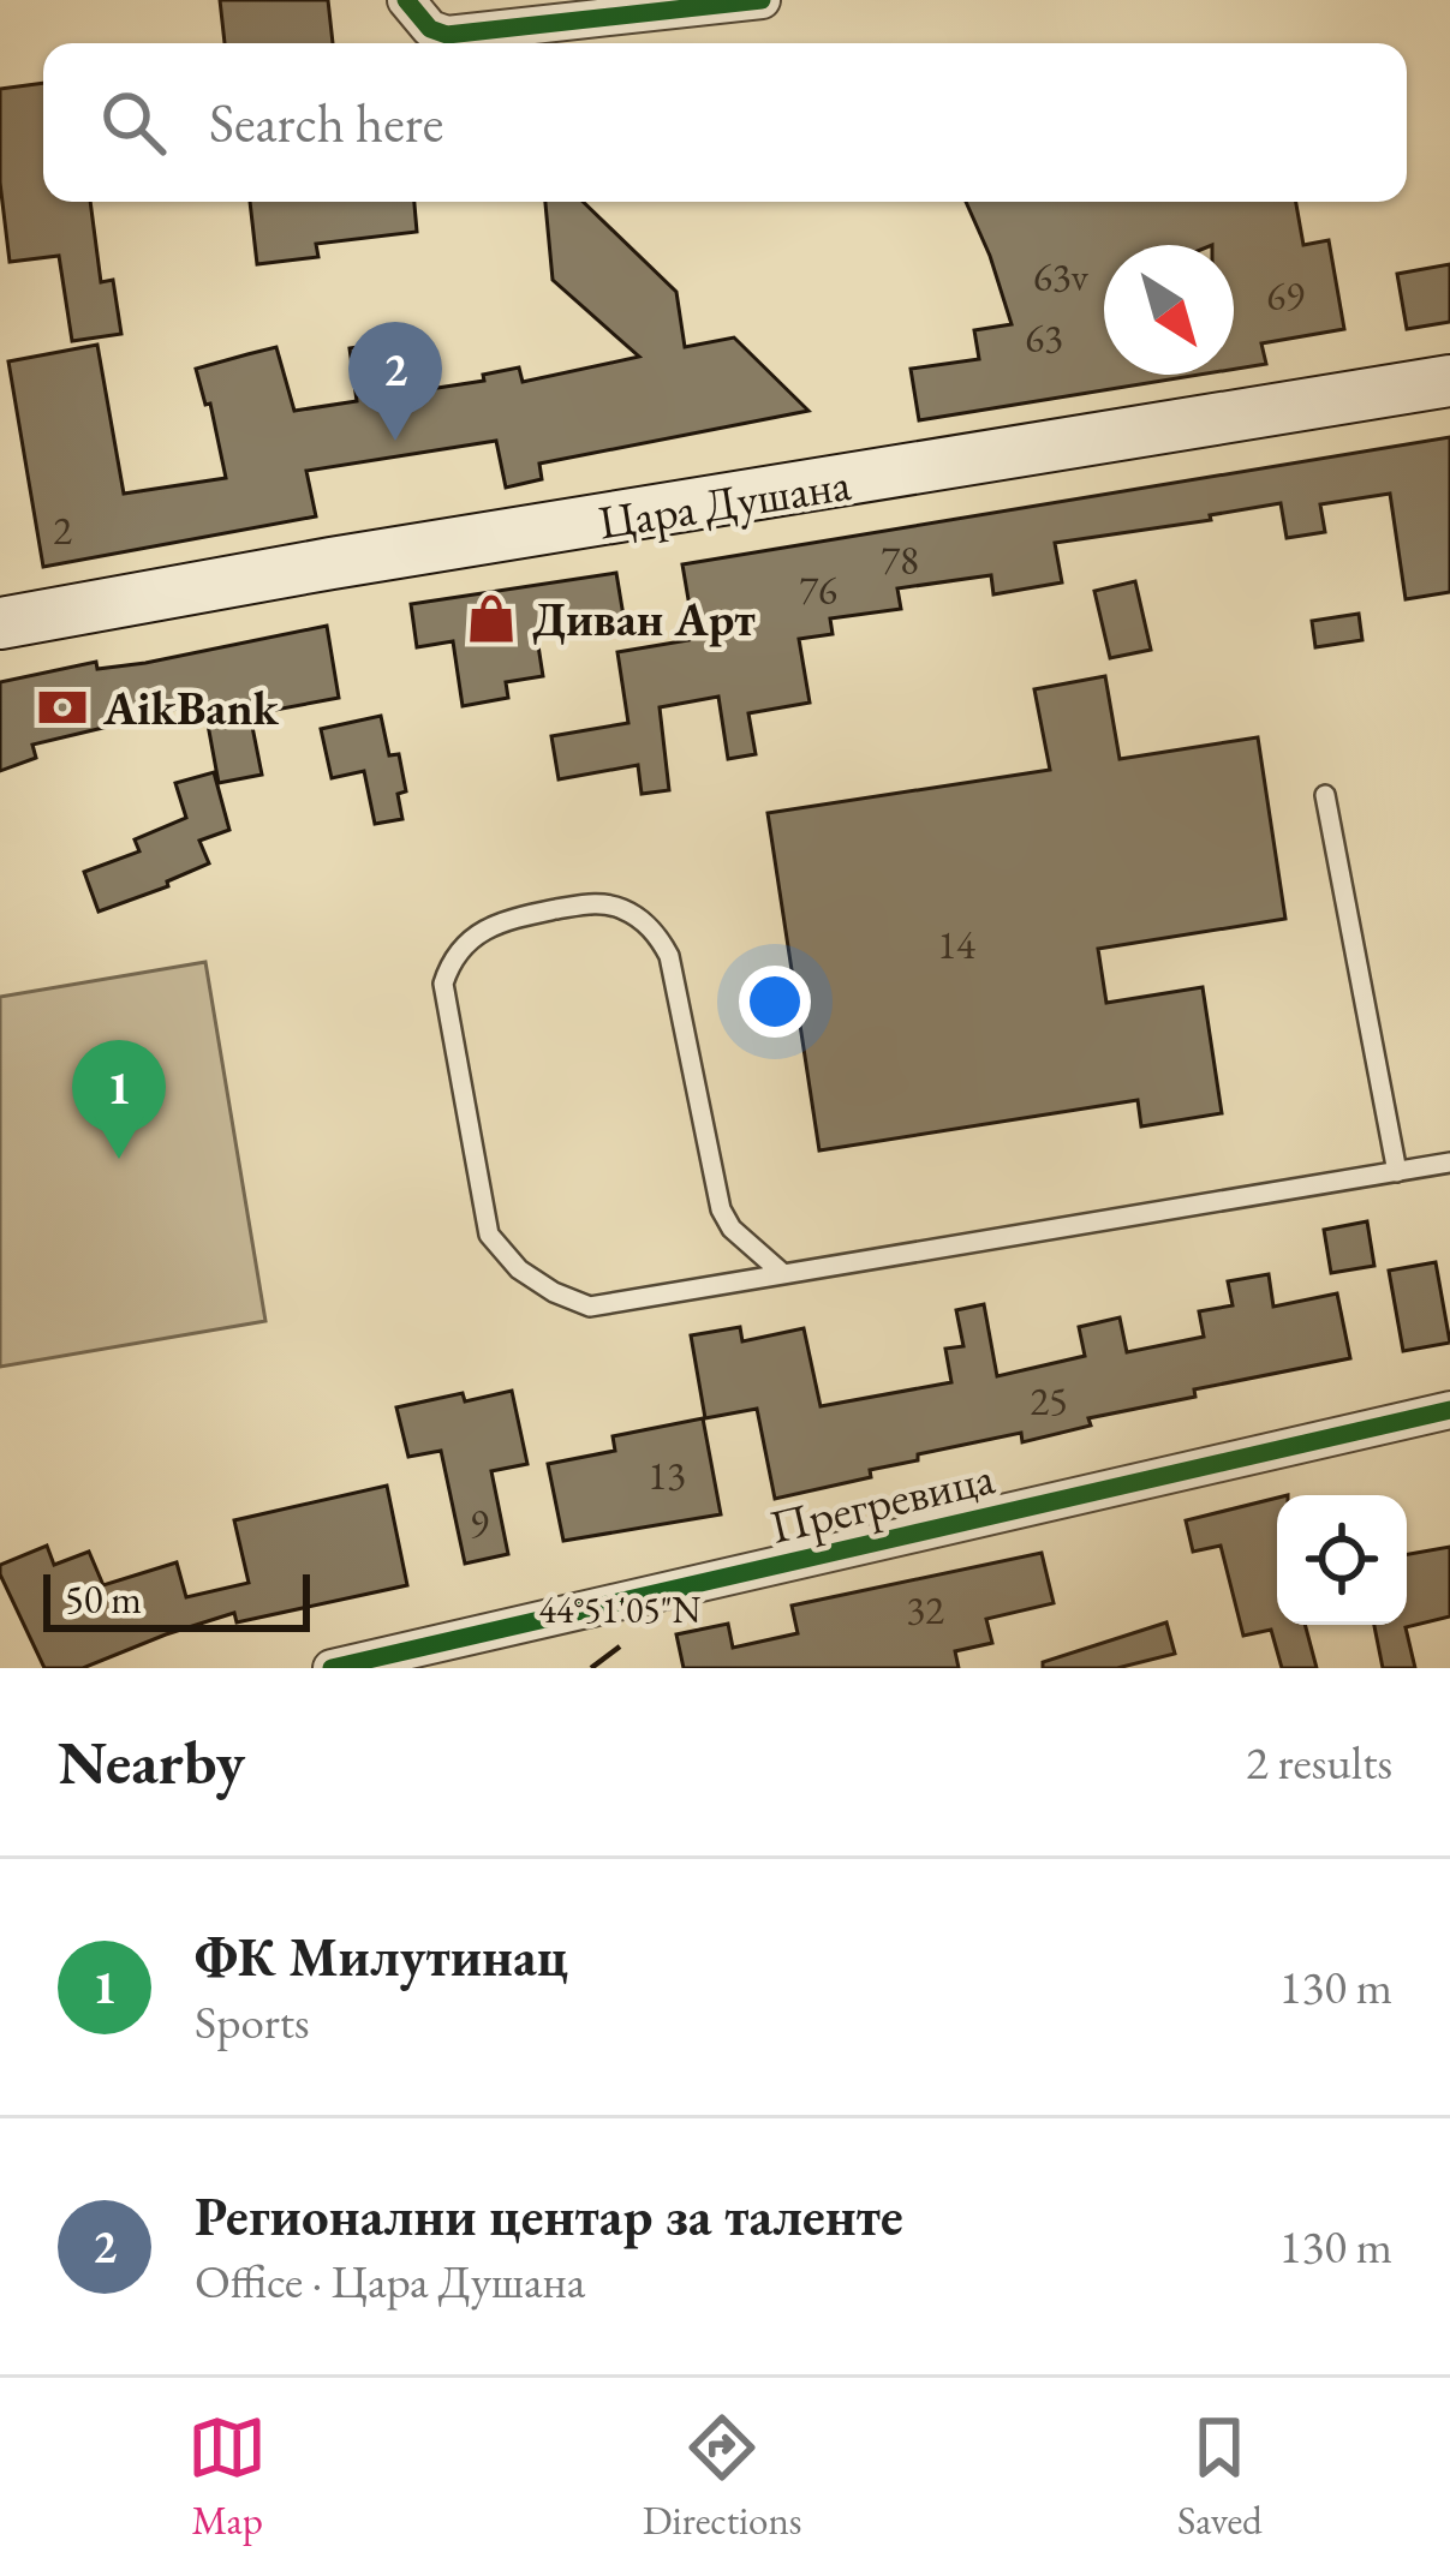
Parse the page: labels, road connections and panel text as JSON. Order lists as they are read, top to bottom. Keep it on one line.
{"streets":{"main road":["Цара Душана"],"street":["Прегревица"]},"places":{"shop":["Диван Арт"],"bank":["AikBank"]},"house_numbers":["63v","69","63","2","78","76","14","25","13","9","32"],"scale_bar":"50 m","north":"bottom right","page":{"search":"Search here","pins":["2","1"],"scale":"50 m","heading":["Nearby","2 results"],"list":[{"mark":"1","name":"ФК Милутинац","note":"Sports","value":"130 m"},{"mark":"2","name":"Регионални центар за таленте","note":"Office · Цара Душана","value":"130 m"}],"nav":["Map","Directions","Saved"]},"coordinates":["44°51'05\"N"]}
